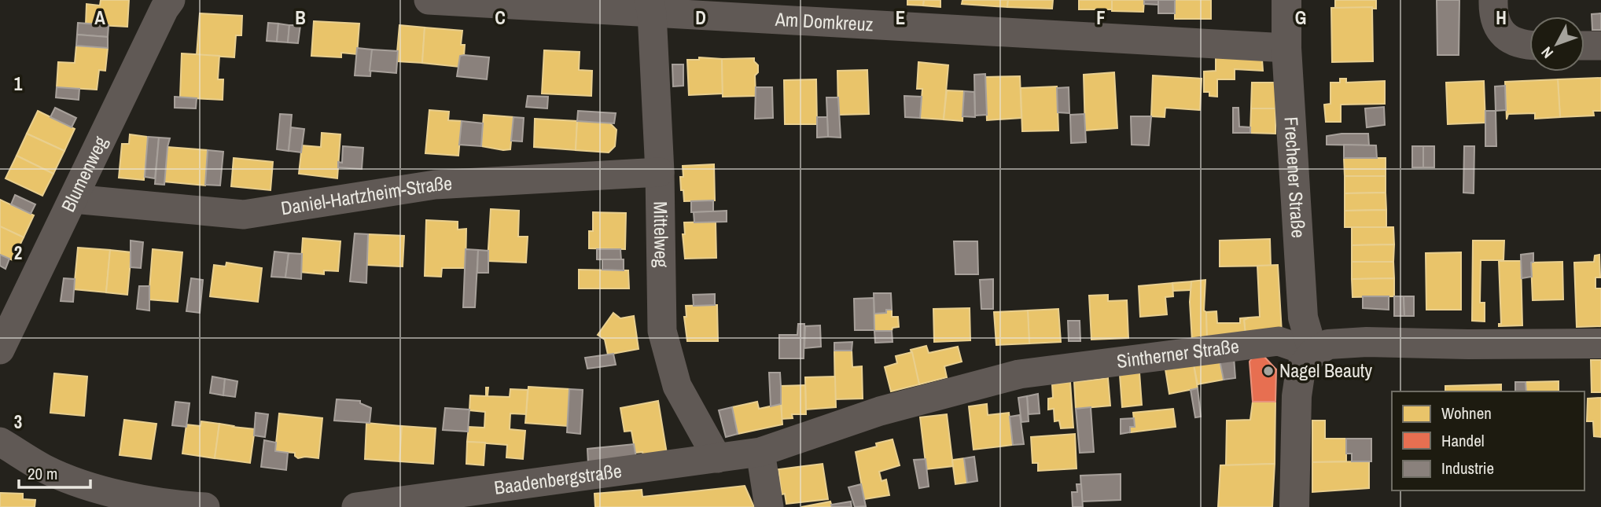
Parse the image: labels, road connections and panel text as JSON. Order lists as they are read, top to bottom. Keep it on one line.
{"streets":{"street":["Am Domkreuz","Blumenweg","Frechener Straße","Daniel-Hartzheim-Straße","Mittelweg","Sintherner Straße","Baadenbergstraße"]},"crossings":[["Am Domkreuz","Frechener Straße"],["Am Domkreuz","Mittelweg"],["Blumenweg","Daniel-Hartzheim-Straße"],["Frechener Straße","Sintherner Straße"],["Daniel-Hartzheim-Straße","Mittelweg"],["Mittelweg","Baadenbergstraße"],["Sintherner Straße","Baadenbergstraße"]],"places":["Nagel Beauty"],"legend":["Wohnen","Handel","Industrie"],"scale_bar":"20 m","north":"bottom left","grid":{"columns":["A","B","C","D","E","F","G","H"],"rows":["1","2","3"]}}
